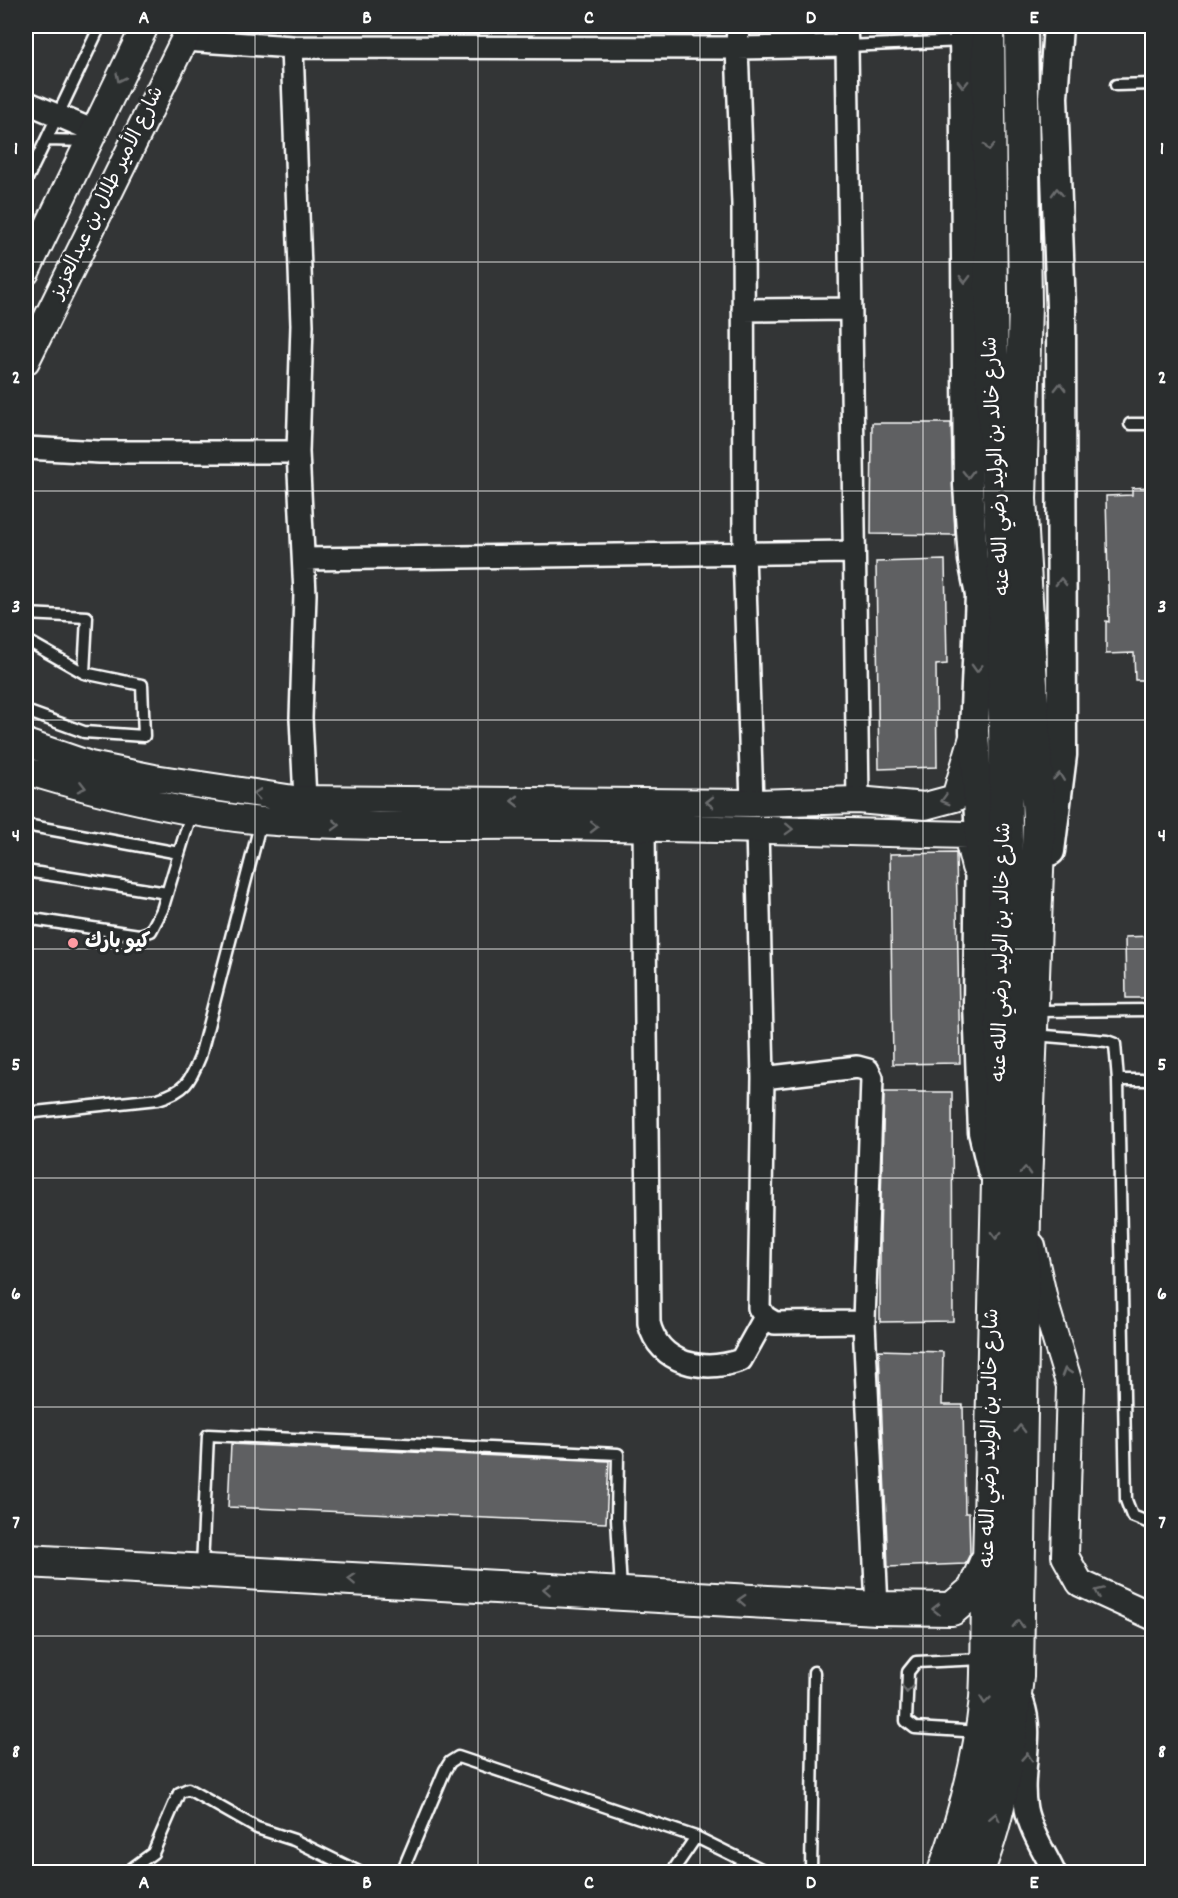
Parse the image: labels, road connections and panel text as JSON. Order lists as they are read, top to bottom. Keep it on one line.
{"streets":{"main road":["شارع خالد بن الوليد رضي الله عنه"],"street":["شارع الأمير طلال بن عبدالعزيز"]},"places":["كيو بارك"],"grid":{"columns":["A","B","C","D","E"],"rows":["1","2","3","4","5","6","7","8"]}}
